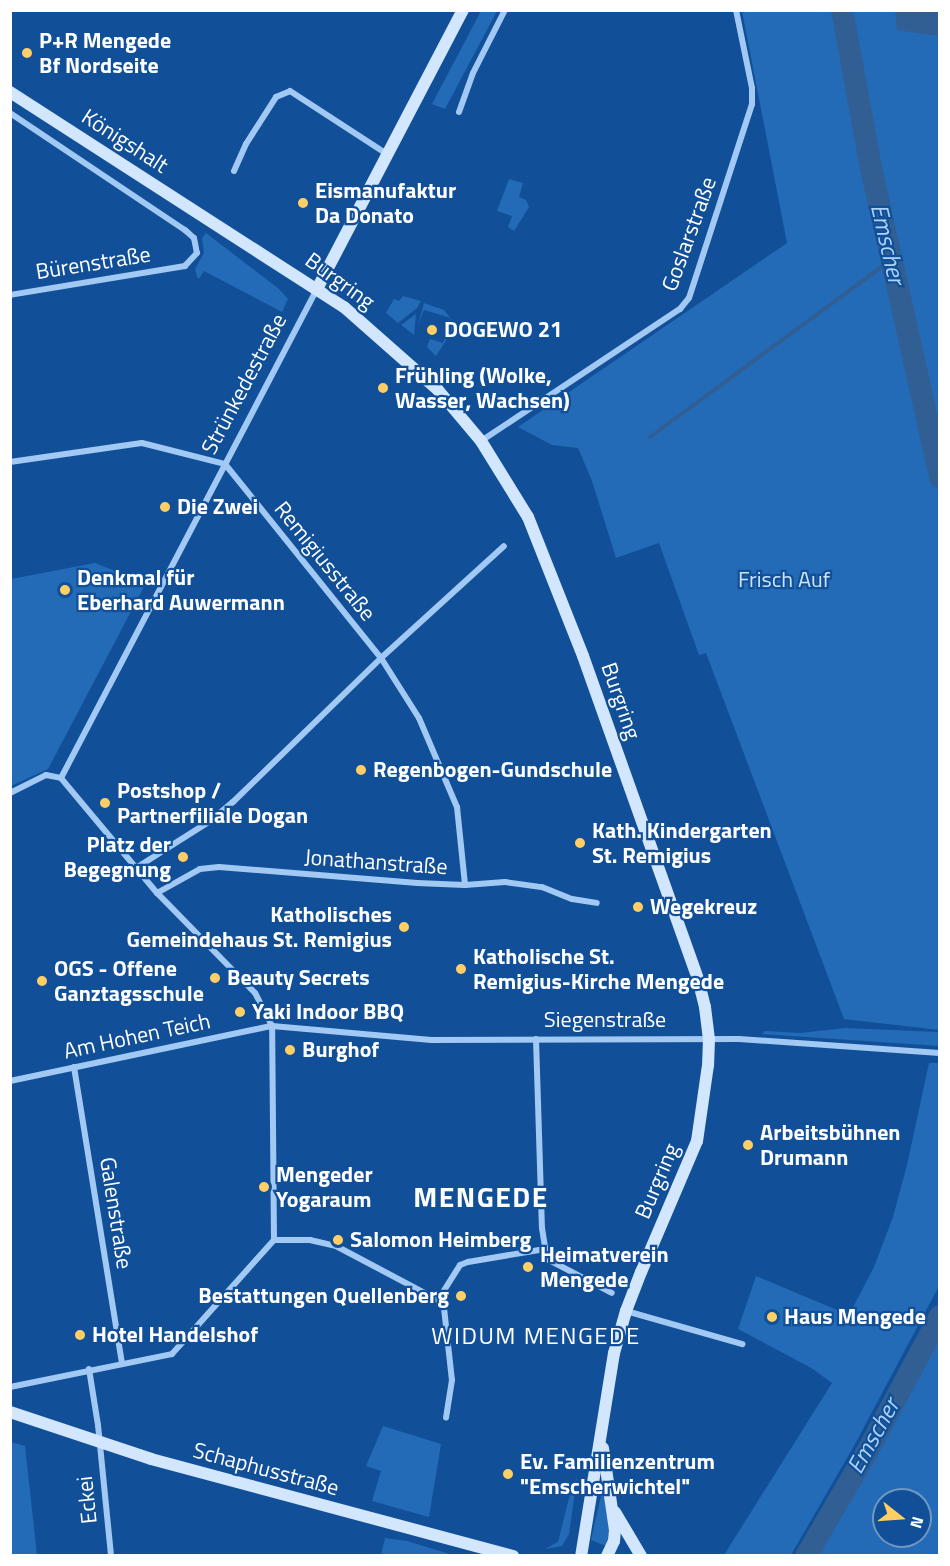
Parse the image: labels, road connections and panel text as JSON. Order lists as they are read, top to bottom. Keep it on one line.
{"streets":{"main road":["Königshalt","Burgring","Strünkedestraße","Schaphusstraße"],"street":["Goslarstraße","Bürenstraße","Remigiusstraße","Jonathanstraße","Siegenstraße","Am Hohen Teich","Galenstraße","Eckei"]},"crossings":[["Königshalt","Burgring"],["Goslarstraße","Burgring"],["Burgring","Strünkedestraße"],["Burgring","Siegenstraße"],["Strünkedestraße","Remigiusstraße"],["Remigiusstraße","Jonathanstraße"],["Siegenstraße","Am Hohen Teich"],["Am Hohen Teich","Galenstraße"],["Schaphusstraße","Eckei"]],"districts":["MENGEDE","WIDUM MENGEDE"],"water":["Emscher"],"parks":["Frisch Auf"],"places":["P+R Mengede Bf Nordseite","Eismanufaktur Da Donato","DOGEWO 21","Frühling (Wolke, Wasser, Wachsen)","Die Zwei","Denkmal für Eberhard Auwermann","Regenbogen-Gundschule","Postshop / Partnerfiliale Dogan","Kath. Kindergarten St. Remigius","Platz der Begegnung","Wegekreuz","Katholisches Gemeindehaus St. Remigius","Katholische St. Remigius-Kirche Mengede","Beauty Secrets","OGS - Offene Ganztagsschule","Yaki Indoor BBQ","Burghof","Arbeitsbühnen Drumann","Mengeder Yogaraum","Salomon Heimberg","Heimatverein Mengede","Bestattungen Quellenberg","Haus Mengede","Hotel Handelshof","Ev. Familienzentrum \"Emscherwichtel\""],"north":"right"}
